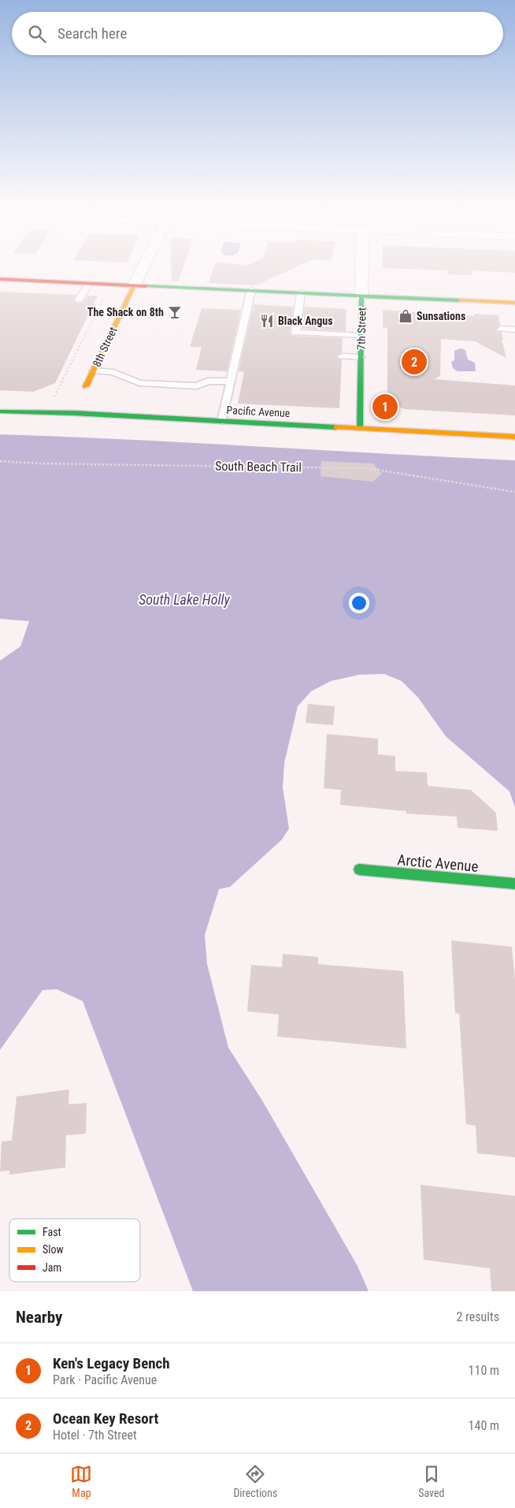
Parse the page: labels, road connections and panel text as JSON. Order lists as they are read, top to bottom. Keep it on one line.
{"streets":{"main road":["7th Street","8th Street","Pacific Avenue","Arctic Avenue"],"path":["South Beach Trail"]},"crossings":[["7th Street","Pacific Avenue"]],"water":["South Lake Holly"],"places":{"bar":["The Shack on 8th"],"shop":["Sunsations"],"restaurant":["Black Angus"]},"legend":["Fast","Slow","Jam"],"page":{"search":"Search here","pins":["2","1"],"heading":["Nearby","2 results"],"list":[{"mark":"1","name":"Ken's Legacy Bench","note":"Park · Pacific Avenue","value":"110 m"},{"mark":"2","name":"Ocean Key Resort","note":"Hotel · 7th Street","value":"140 m"}],"nav":["Map","Directions","Saved"]}}
